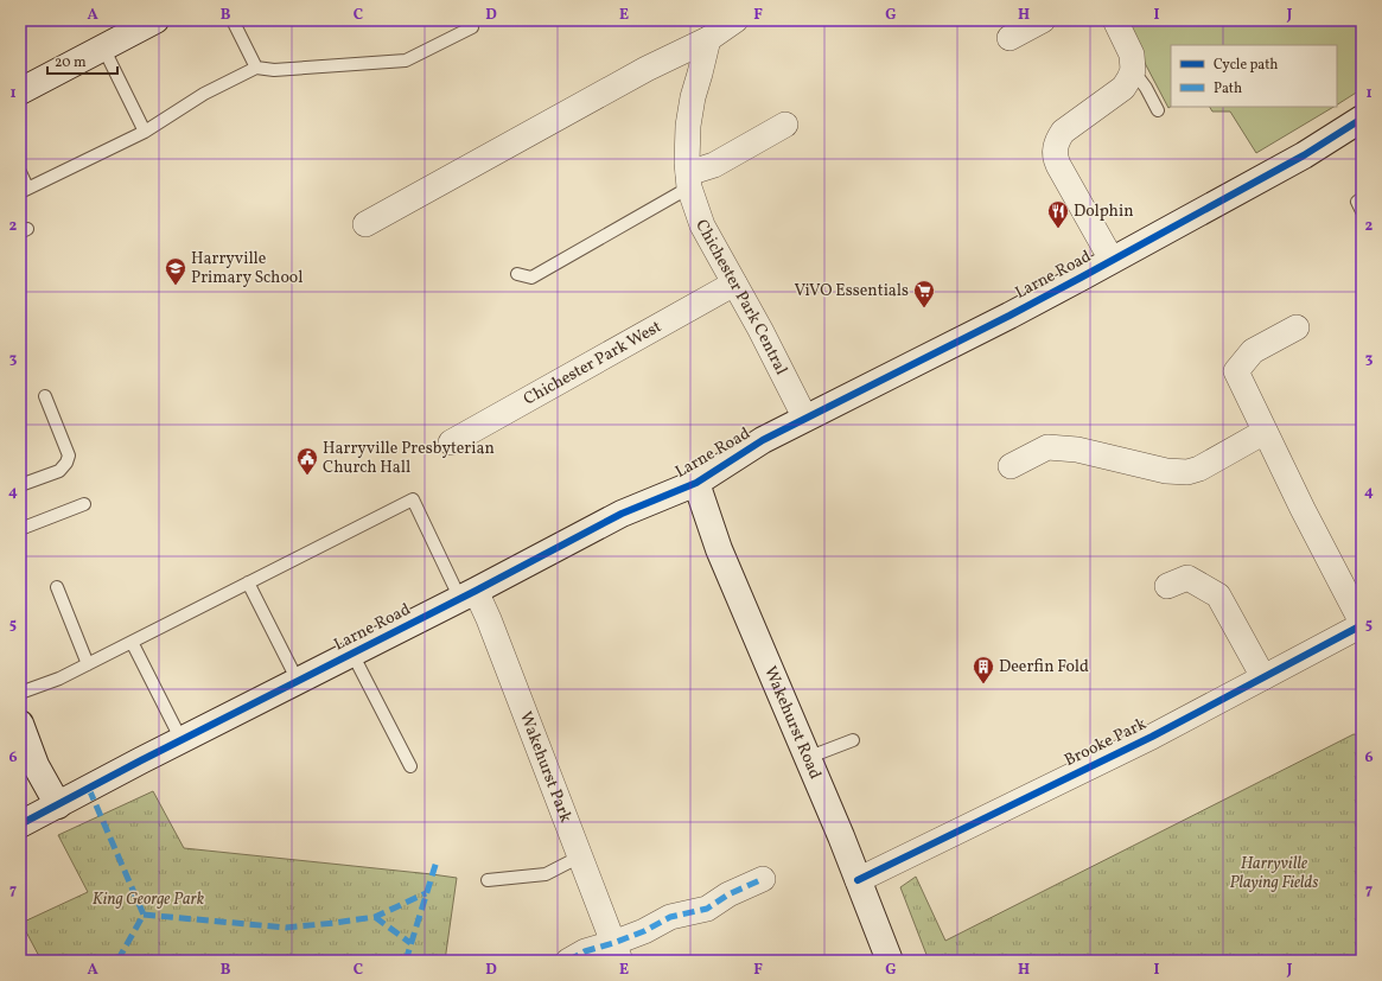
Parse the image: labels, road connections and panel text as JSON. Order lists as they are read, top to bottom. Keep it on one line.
{"streets":{"street":["Larne Road","Chichester Park Central","Chichester Park West","Wakehurst Road","Brooke Park","Wakehurst Park"]},"crossings":[["Larne Road","Chichester Park Central"],["Larne Road","Wakehurst Road"],["Larne Road","Wakehurst Park"],["Chichester Park Central","Chichester Park West"],["Wakehurst Road","Brooke Park"]],"parks":["Harryville Playing Fields","King George Park"],"places":{"restaurant":["Dolphin"],"school or university":["Harryville Primary School"],"supermarket":["ViVO Essentials"],"public building":["Harryville Presbyterian Church Hall"],"building":["Deerfin Fold"]},"legend":["Cycle path","Path"],"scale_bar":"20 m","grid":{"columns":["A","B","C","D","E","F","G","H","I","J"],"rows":["1","2","3","4","5","6","7"]}}
